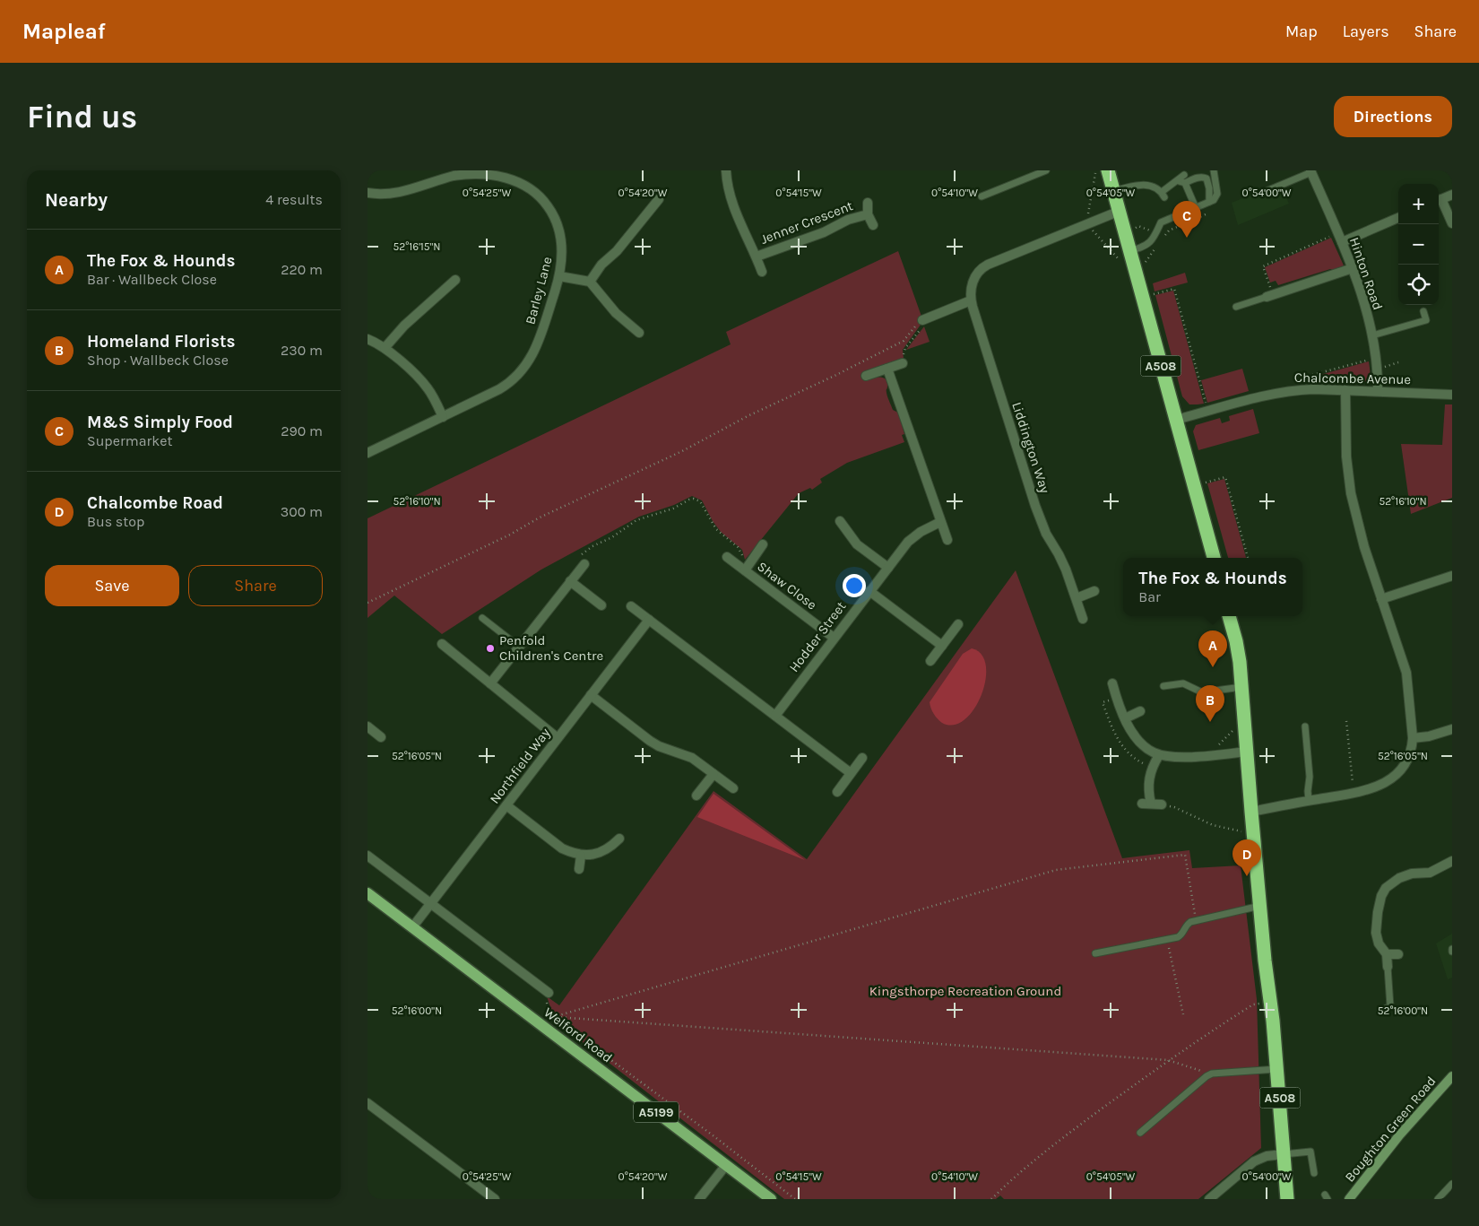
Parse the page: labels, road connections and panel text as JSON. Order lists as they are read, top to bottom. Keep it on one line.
{"streets":{"highway":["A508"],"main road":["Welford Road","A5199"],"street":["Jenner Crescent","Hinton Road","Barley Lane","Chalcombe Avenue","Liddington Way","Shaw Close","Hodder Street","Northfield Way","Boughton Green Road"]},"crossings":[["Hinton Road","Chalcombe Avenue"],["A508","Chalcombe Avenue"],["A508","Liddington Way"],["Shaw Close","Hodder Street"],["Northfield Way","Welford Road"]],"parks":["Kingsthorpe Recreation Ground"],"places":["Penfold Children's Centre"],"page":{"header":"Mapleaf","nav":["Map","Layers","Share"],"buttons":["Directions",["Save","Share"]],"title":"Find us","heading":["Nearby","4 results"],"map_buttons":["+","−"],"pins":["C","A","B","D"],"list":[{"mark":"A","name":"The Fox & Hounds","note":"Bar · Wallbeck Close","value":"220 m"},{"mark":"B","name":"Homeland Florists","note":"Shop · Wallbeck Close","value":"230 m"},{"mark":"C","name":"M&S Simply Food","note":"Supermarket","value":"290 m"},{"mark":"D","name":"Chalcombe Road","note":"Bus stop","value":"300 m"}],"popup":["The Fox & Hounds","Bar"]},"coordinates":["0°54'25\"W","0°54'20\"W","0°54'15\"W","0°54'10\"W","0°54'05\"W","0°54'00\"W","52°16'15\"N","52°16'10\"N","52°16'05\"N","52°16'00\"N"]}
